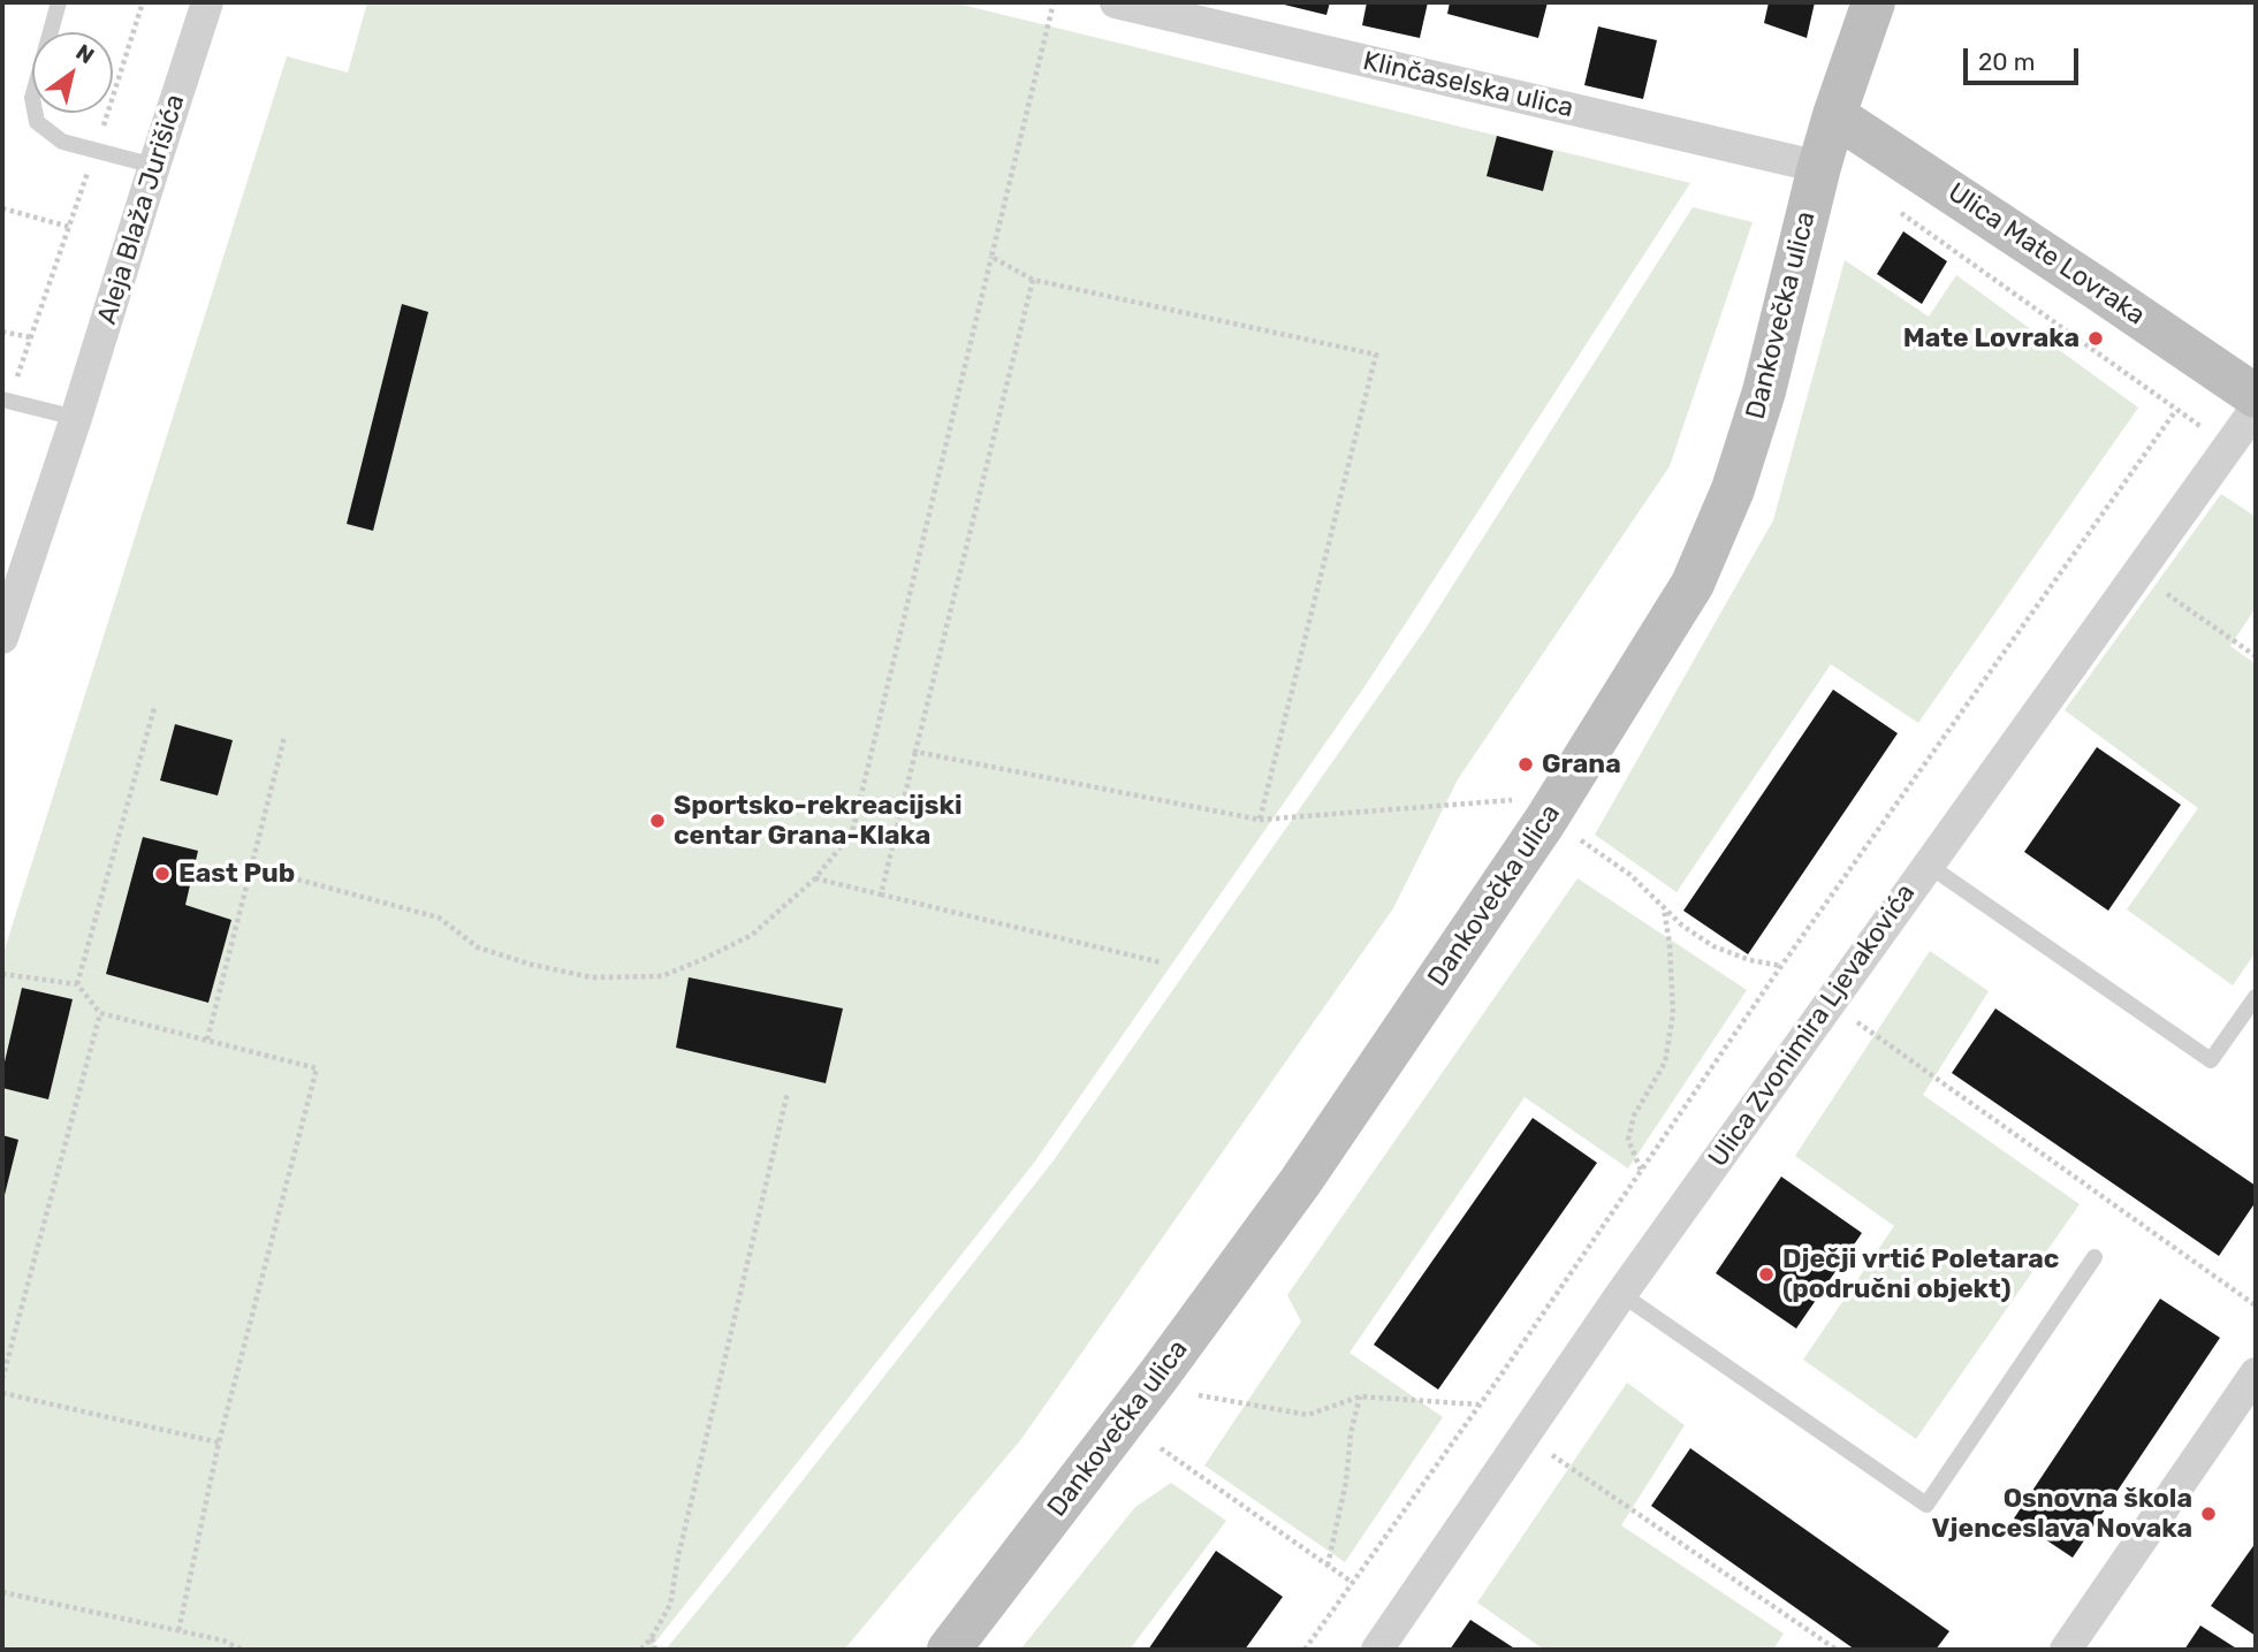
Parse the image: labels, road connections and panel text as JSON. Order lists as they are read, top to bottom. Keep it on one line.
{"streets":{"main road":["Ulica Mate Lovraka","Dankovečka ulica"],"street":["Klinčaselska ulica","Aleja Blaža Jurišića","Ulica Zvonimira Ljevakovića"]},"crossings":[["Klinčaselska ulica","Dankovečka ulica"],["Ulica Mate Lovraka","Dankovečka ulica"]],"places":["Mate Lovraka","Grana","Sportsko-rekreacijski centar Grana-Klaka","East Pub","Dječji vrtić Poletarac (područni objekt)","Osnovna škola Vjenceslava Novaka"],"scale_bar":"20 m","north":"top right"}
